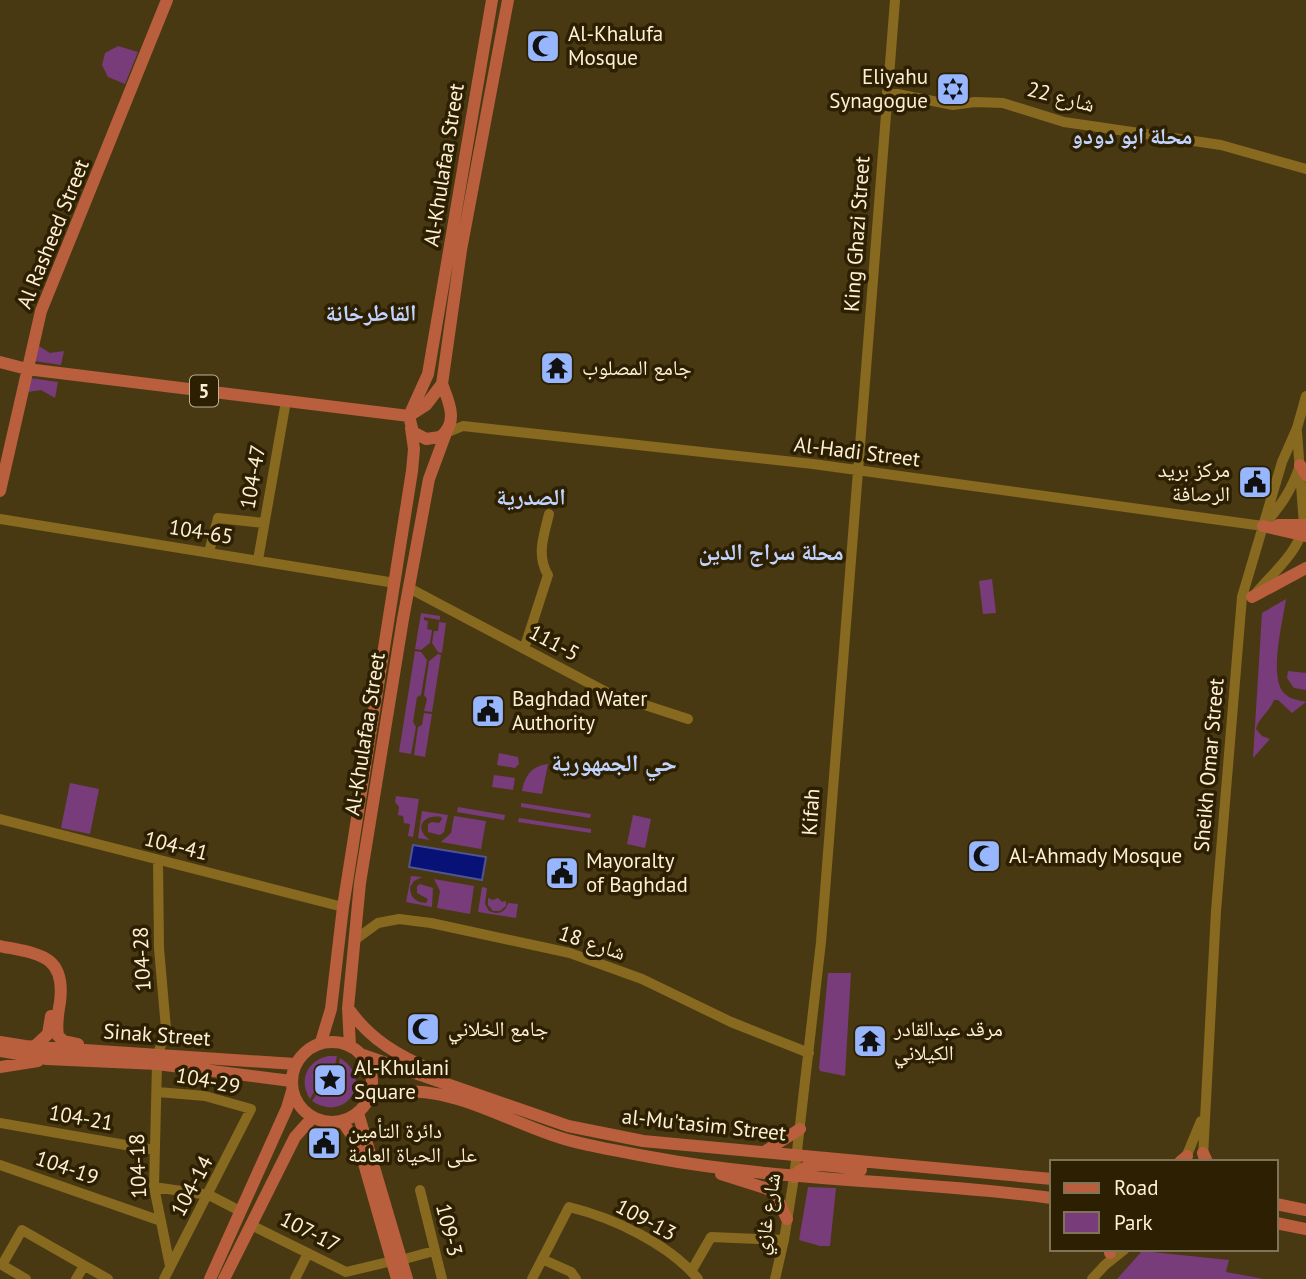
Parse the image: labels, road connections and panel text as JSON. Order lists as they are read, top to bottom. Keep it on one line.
{"streets":{"main road":["Al-Khulafaa Street","Al Rasheed Street","5","Sinak Street","al-Mu'tasim Street"],"street":["شارع 22","King Ghazi Street","Al-Hadi Street","104-47","104-65","111-5","Sheikh Omar Street","Kifah","104-41","شارع 18","104-28","104-29","104-21","104-18","104-19","104-14","شارع غازي","109-13","109-3","107-17"]},"crossings":[["شارع 22","King Ghazi Street"],["Al-Khulafaa Street","5"],["Al-Khulafaa Street","Al-Hadi Street"],["Al-Khulafaa Street","104-65"],["Al-Khulafaa Street","111-5"],["Al-Khulafaa Street","104-41"],["Al-Khulafaa Street","شارع 18"],["Al-Khulafaa Street","Sinak Street"],["Al-Khulafaa Street","al-Mu'tasim Street"],["Al Rasheed Street","5"],["King Ghazi Street","Al-Hadi Street"],["King Ghazi Street","Kifah"],["5","104-47"],["Al-Hadi Street","Sheikh Omar Street"],["Al-Hadi Street","Kifah"],["104-47","104-65"],["Kifah","شارع 18"],["Kifah","al-Mu'tasim Street"],["Kifah","شارع غازي"],["104-41","104-28"],["104-28","Sinak Street"],["104-28","104-18"],["Sinak Street","al-Mu'tasim Street"],["Sinak Street","104-18"],["104-29","104-18"],["104-29","104-14"],["104-21","104-18"],["al-Mu'tasim Street","شارع غازي"],["104-18","104-19"],["104-18","104-14"],["109-3","107-17"]],"districts":["محلة ابو دودو","القاطرخانة","الصدرية","محلة سراج الدين","حي الجمهورية"],"places":{"mosque":["Al-Khalufa Mosque","Al-Ahmady Mosque","جامع الخلاني"],"synagogue":["Eliyahu Synagogue"],"temple":["جامع المصلوب","مرقد عبدالقادر الكيلاني"],"public building":["مركز بريد الرصافة","Baghdad Water Authority","Mayoralty of Baghdad","دائرة التأمين على الحياة العامة"],"place":["Al-Khulani Square"]},"legend":["Road","Park"]}
